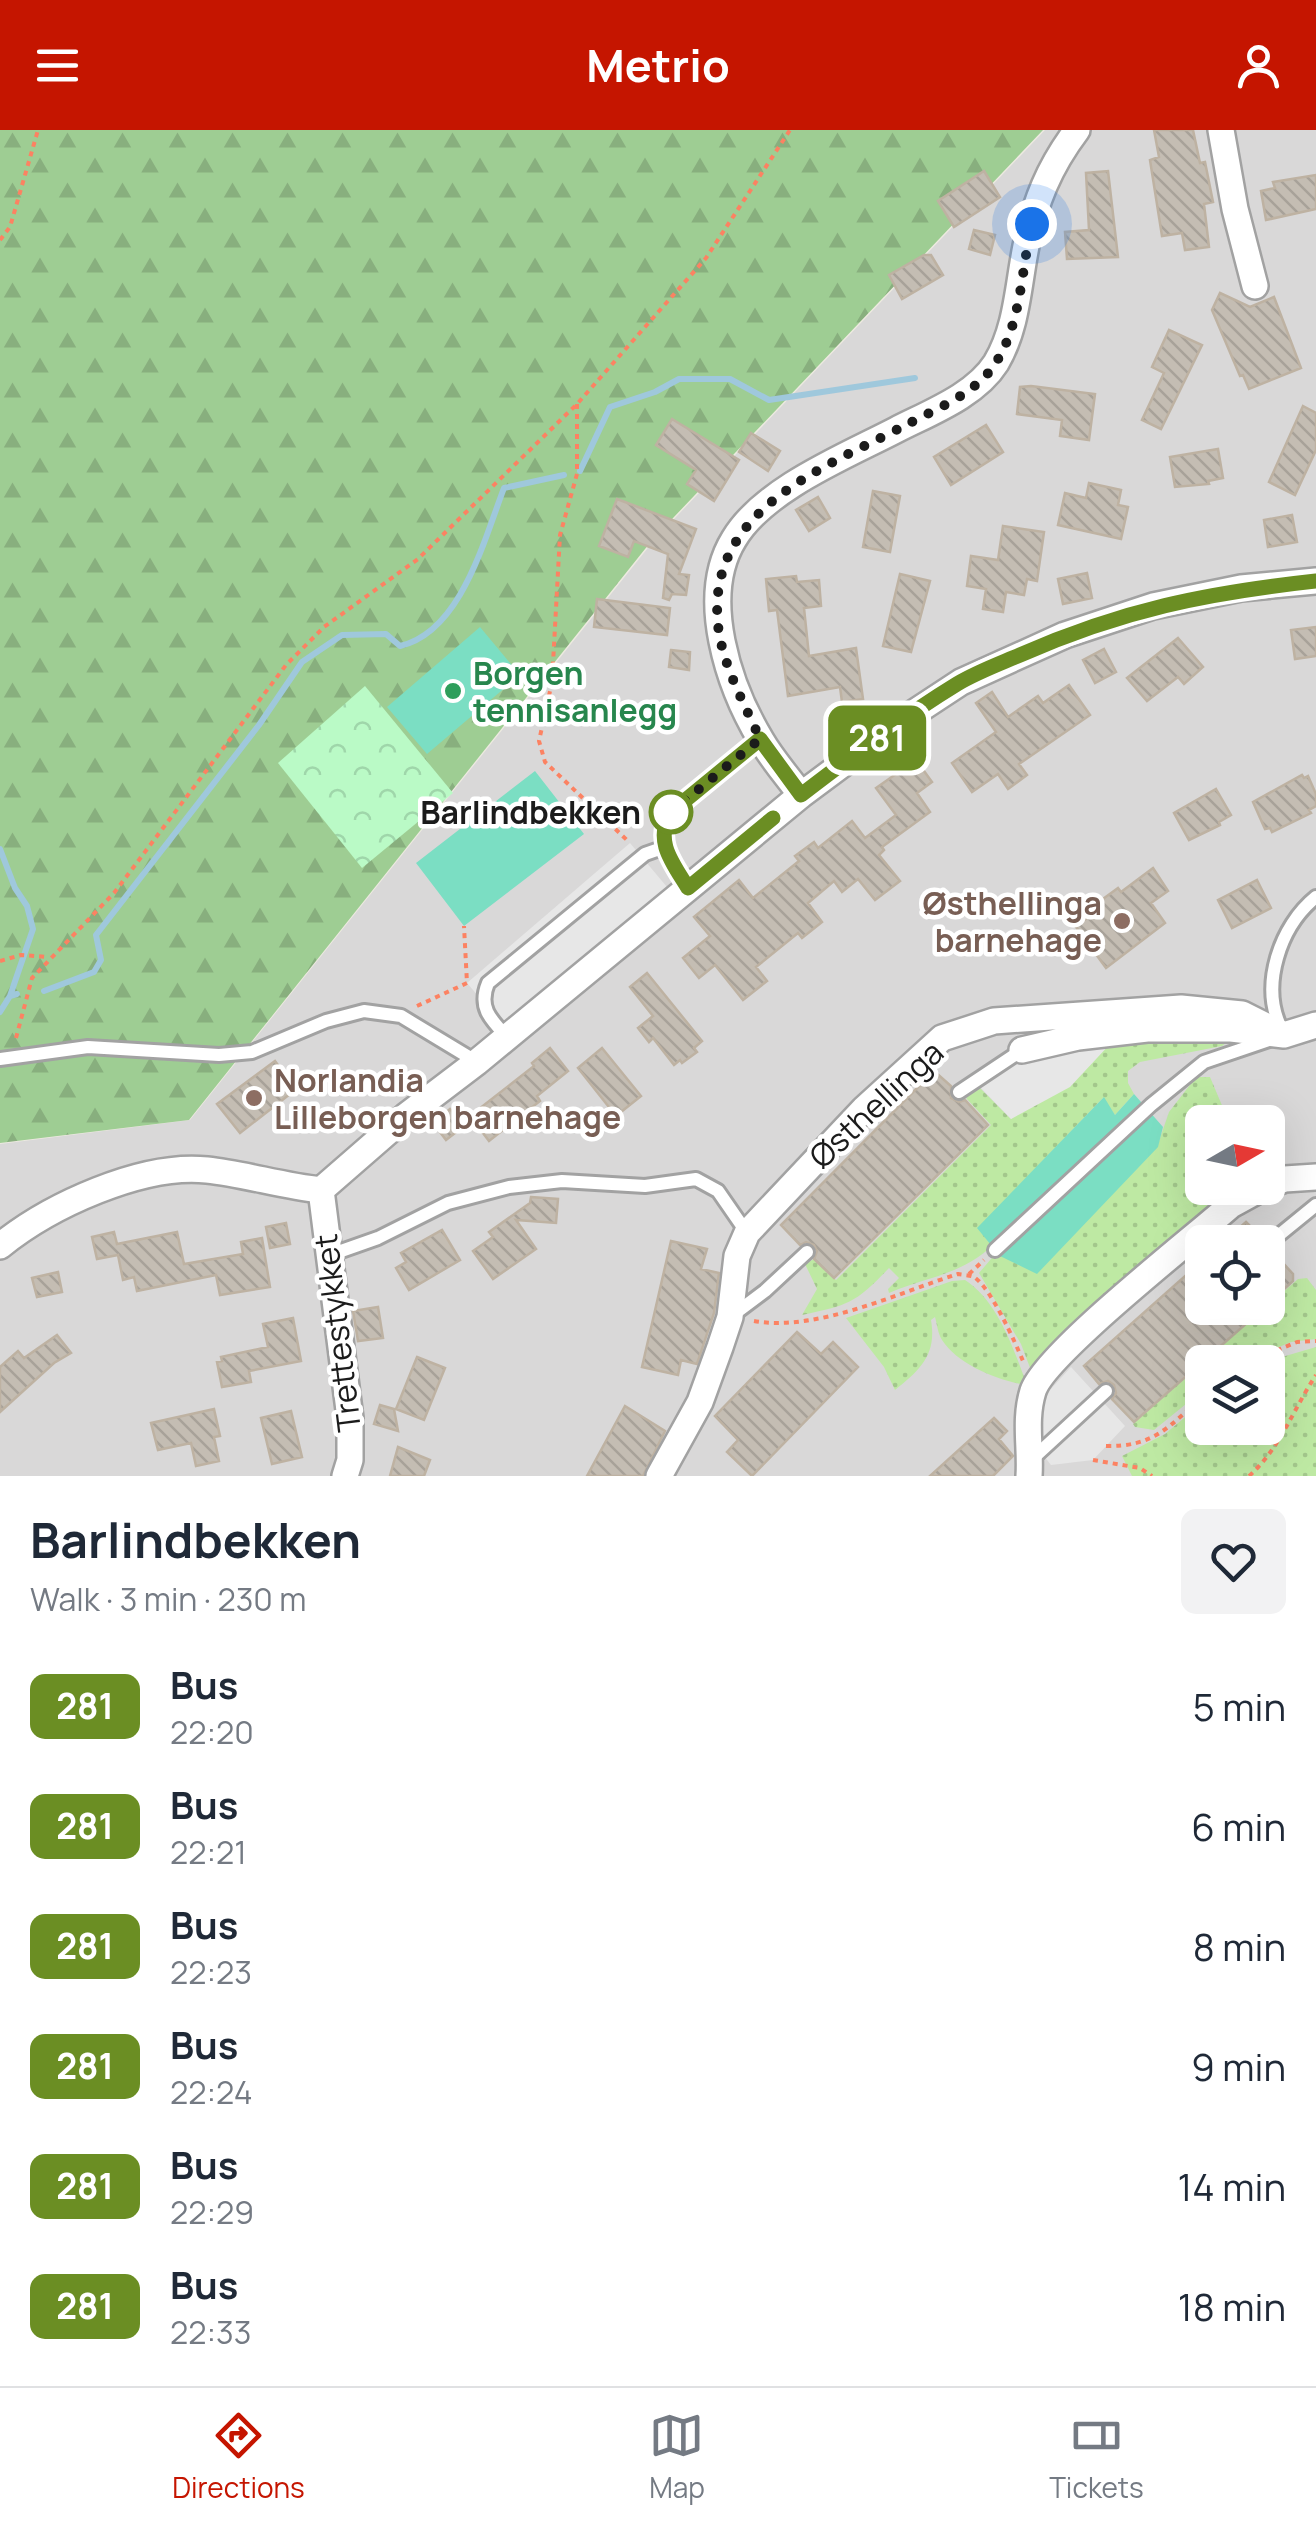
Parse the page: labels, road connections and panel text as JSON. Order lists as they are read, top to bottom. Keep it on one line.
{"streets":{"street":["Østhellinga","Trettestykket"]},"places":["Borgen tennisanlegg","Barlindbekken","Østhellinga barnehage","Norlandia Lilleborgen barnehage"],"lines":["bus line 281"],"north":"right","page":{"header":"Metrio","on_map":"281","heading":["Barlindbekken","Walk · 3 min · 230 m"],"list":[{"mark":"281","name":"Bus","note":"22:20","value":"5 min"},{"mark":"281","name":"Bus","note":"22:21","value":"6 min"},{"mark":"281","name":"Bus","note":"22:23","value":"8 min"},{"mark":"281","name":"Bus","note":"22:24","value":"9 min"},{"mark":"281","name":"Bus","note":"22:29","value":"14 min"},{"mark":"281","name":"Bus","note":"22:33","value":"18 min"}],"tabs":["Directions","Map","Tickets"]}}
